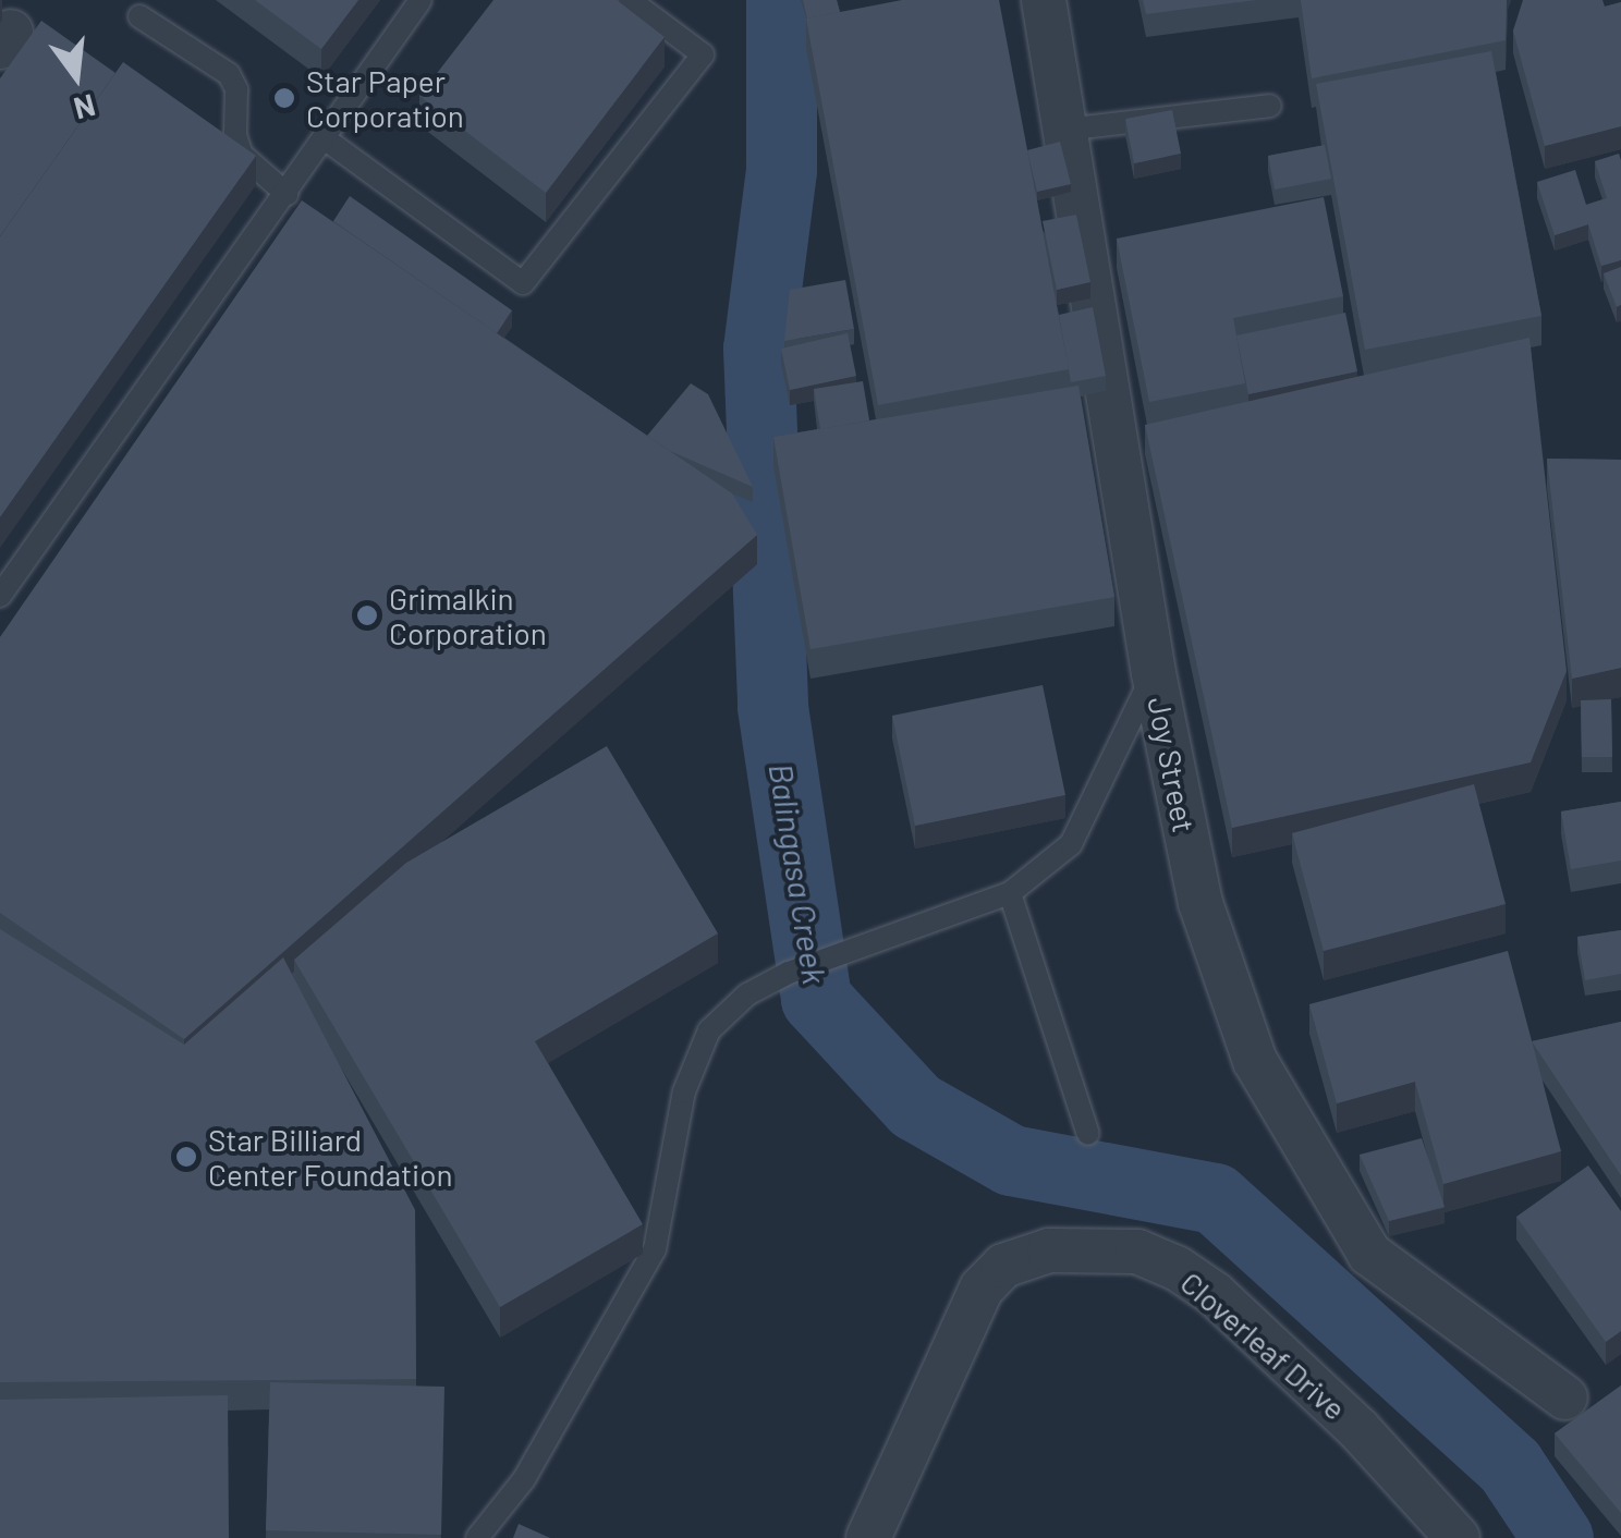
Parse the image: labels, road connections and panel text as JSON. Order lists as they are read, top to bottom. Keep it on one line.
{"streets":{"street":["Joy Street","Cloverleaf Drive"]},"water":["Balingasa Creek"],"places":["Star Paper Corporation","Grimalkin Corporation","Star Billiard Center Foundation"],"north":"bottom"}
